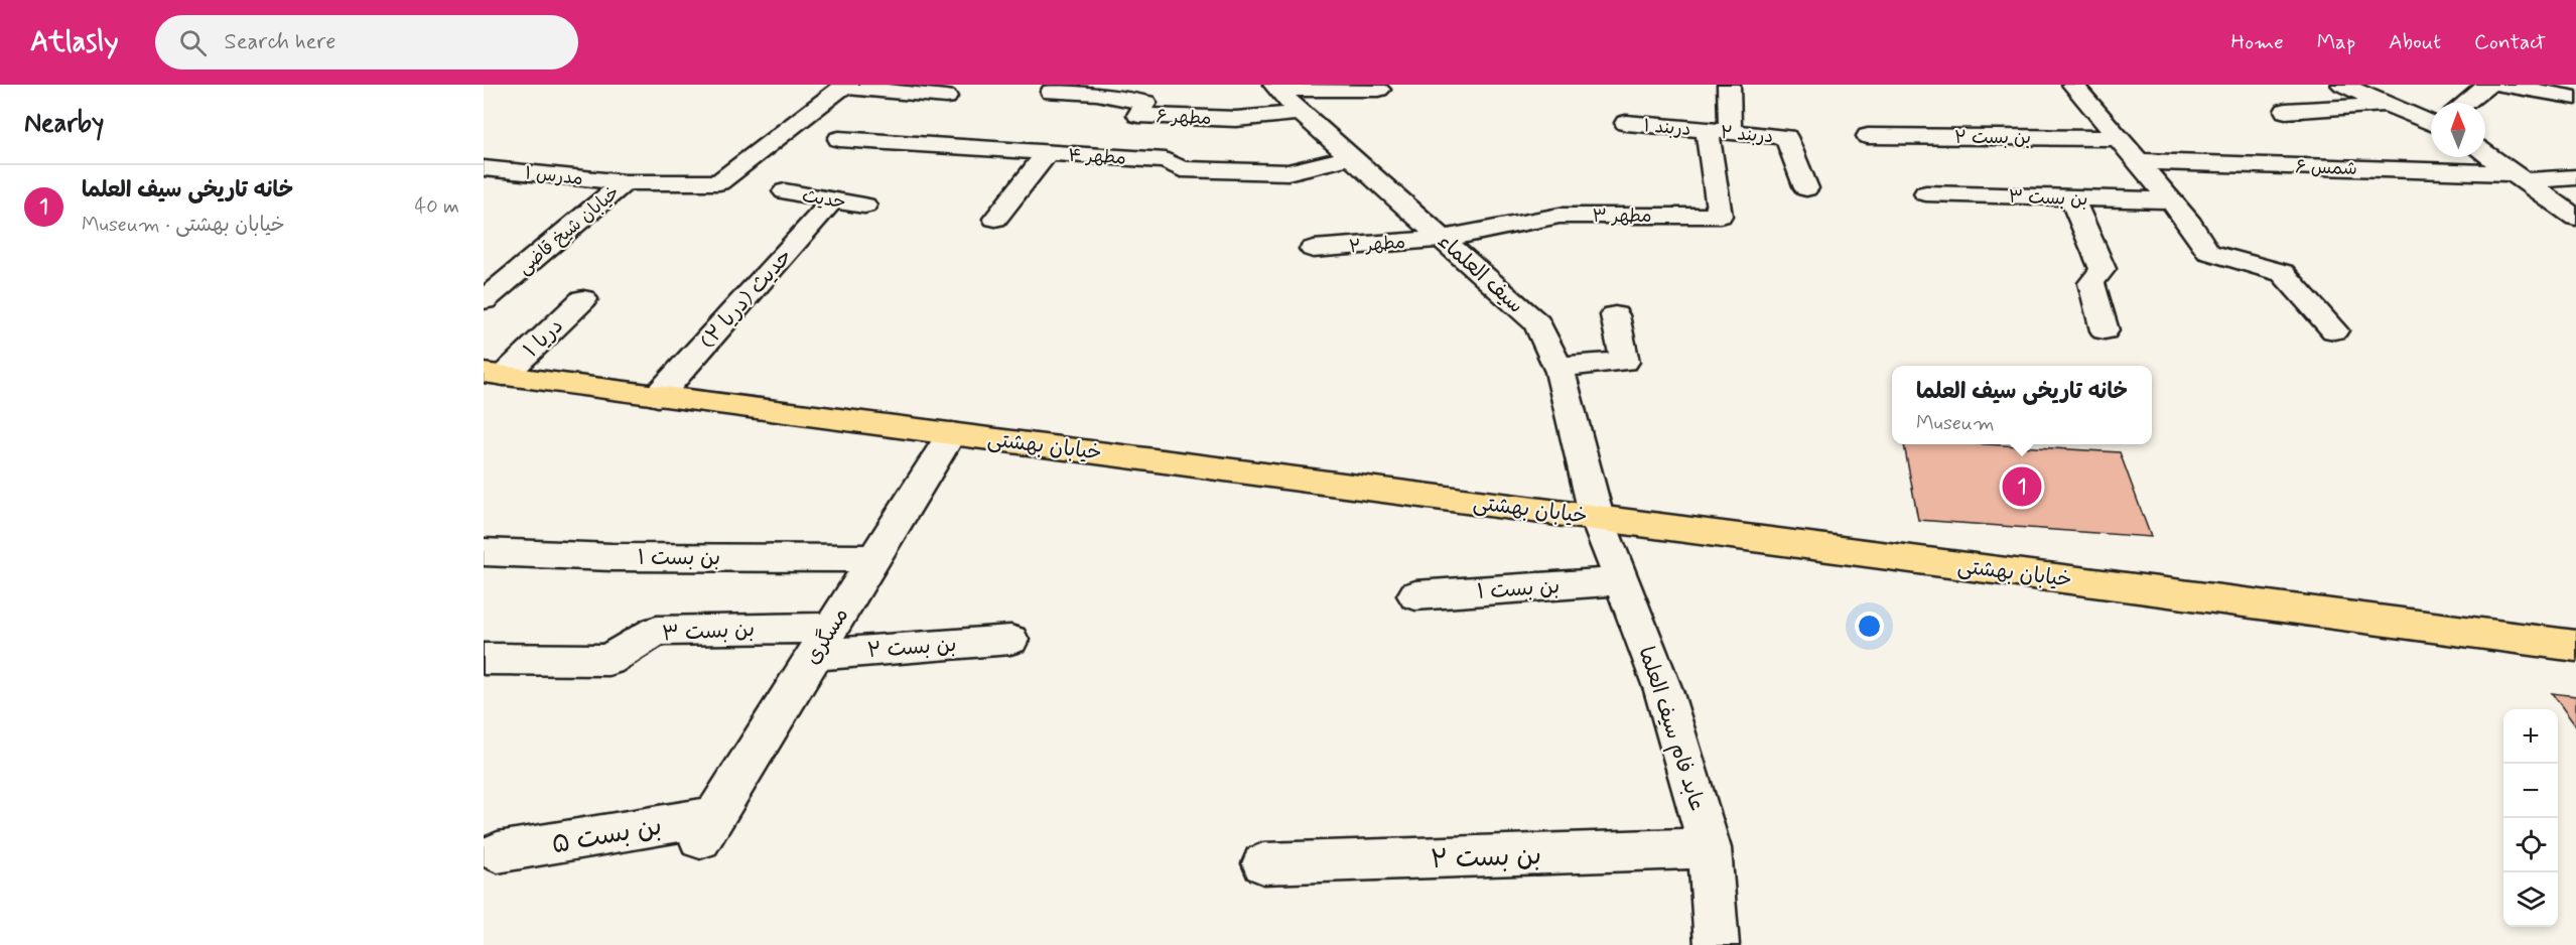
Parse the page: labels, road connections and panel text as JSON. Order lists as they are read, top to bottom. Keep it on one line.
{"streets":{"main road":["خیابان بهشتی"],"street":["مطهر ۶","دربند ۱","دربند ۲","بن بست ۲","مطهر ۴","شمس ۶","مدرس ۱","بن بست ۳","حدیث","مطهر ۳","خیابان شیخ قاضی","مطهر ۲","سیف العلماء","حدیث (دریا ۲)","دریا ۱","بن بست ۱","مسگری","عابد فام سیف العلما","بن بست ۵"]},"crossings":[["مطهر ۶","سیف العلماء"],["دربند ۱","دربند ۲"],["دربند ۱","مطهر ۳"],["دربند ۲","مطهر ۳"],["بن بست ۲","بن بست ۳"],["بن بست ۲","مسگری"],["بن بست ۲","عابد فام سیف العلما"],["مطهر ۴","سیف العلماء"],["مدرس ۱","خیابان شیخ قاضی"],["بن بست ۳","مسگری"],["حدیث","حدیث (دریا ۲)"],["مطهر ۳","مطهر ۲"],["مطهر ۳","سیف العلماء"],["مطهر ۲","سیف العلماء"],["سیف العلماء","خیابان بهشتی"],["سیف العلماء","عابد فام سیف العلما"],["حدیث (دریا ۲)","خیابان بهشتی"],["دریا ۱","خیابان بهشتی"],["خیابان بهشتی","مسگری"],["خیابان بهشتی","عابد فام سیف العلما"],["بن بست ۱","مسگری"],["بن بست ۱","عابد فام سیف العلما"],["مسگری","بن بست ۵"]],"north":"top","page":{"header":"Atlasly","search":"Search here","nav":["Home","Map","About","Contact"],"heading":"Nearby","list":[{"mark":"1","name":"خانه تاریخی سیف العلما","note":"Museum · خیابان بهشتی","value":"40 m"}],"popup":["خانه تاریخی سیف العلما","Museum"],"pins":"1","map_buttons":["+","−"]}}
